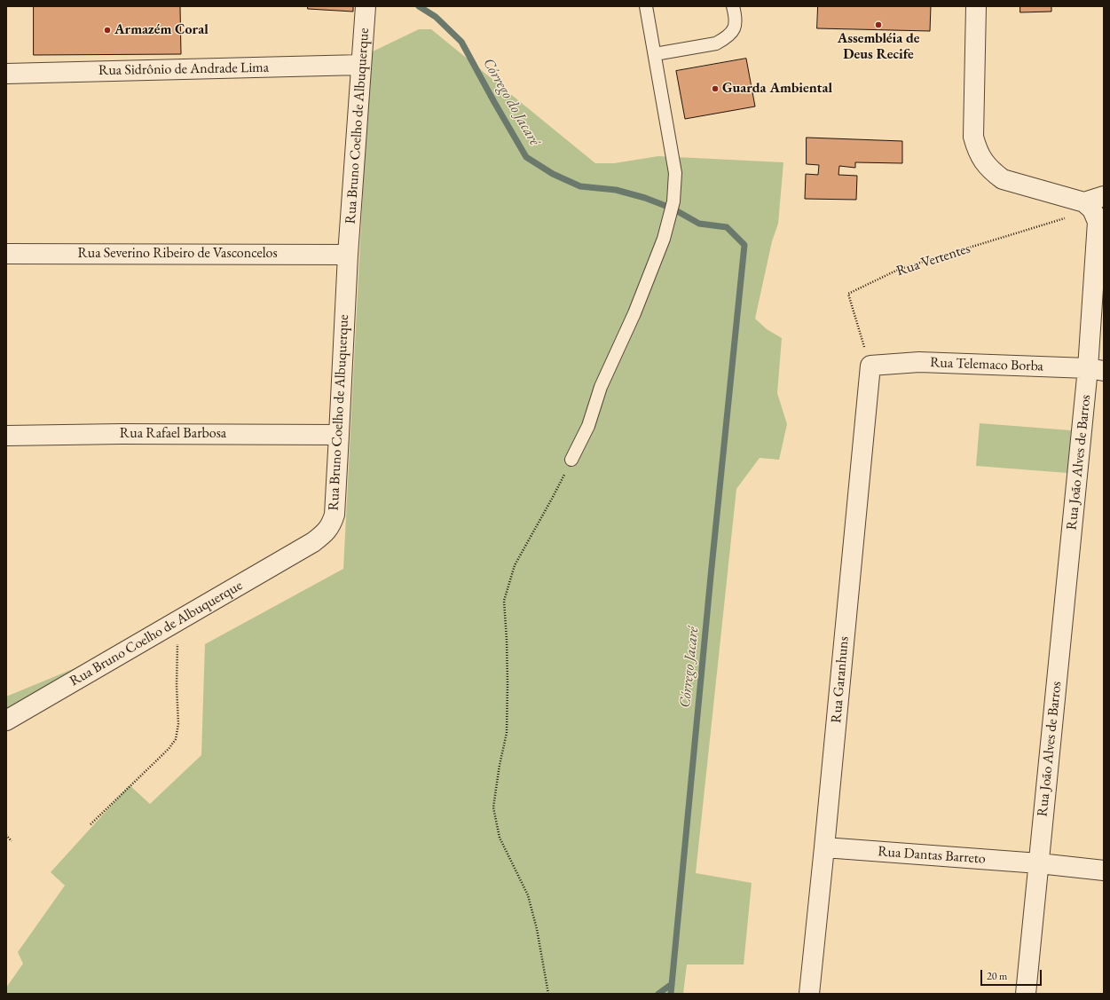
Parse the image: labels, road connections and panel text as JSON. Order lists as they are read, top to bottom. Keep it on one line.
{"streets":{"street":["Rua Sidrônio de Andrade Lima","Rua Bruno Coelho de Albuquerque","Rua Severino Ribeiro de Vasconcelos","Rua Telemaco Borba","Rua Rafael Barbosa","Rua João Alves de Barros","Rua Garanhuns","Rua Dantas Barreto"],"path":["Rua Vertentes"]},"crossings":[["Rua Sidrônio de Andrade Lima","Rua Bruno Coelho de Albuquerque"],["Rua Bruno Coelho de Albuquerque","Rua Severino Ribeiro de Vasconcelos"],["Rua Bruno Coelho de Albuquerque","Rua Rafael Barbosa"],["Rua Vertentes","Rua Telemaco Borba"],["Rua Vertentes","Rua João Alves de Barros"],["Rua Vertentes","Rua Garanhuns"],["Rua Telemaco Borba","Rua João Alves de Barros"],["Rua Telemaco Borba","Rua Garanhuns"],["Rua João Alves de Barros","Rua Dantas Barreto"],["Rua Garanhuns","Rua Dantas Barreto"]],"water":["Córrego do Jacaré","Córrego Jacaré"],"places":["Assembléia de Deus Recife","Armazém Coral","Guarda Ambiental"],"scale_bar":"20 m"}
